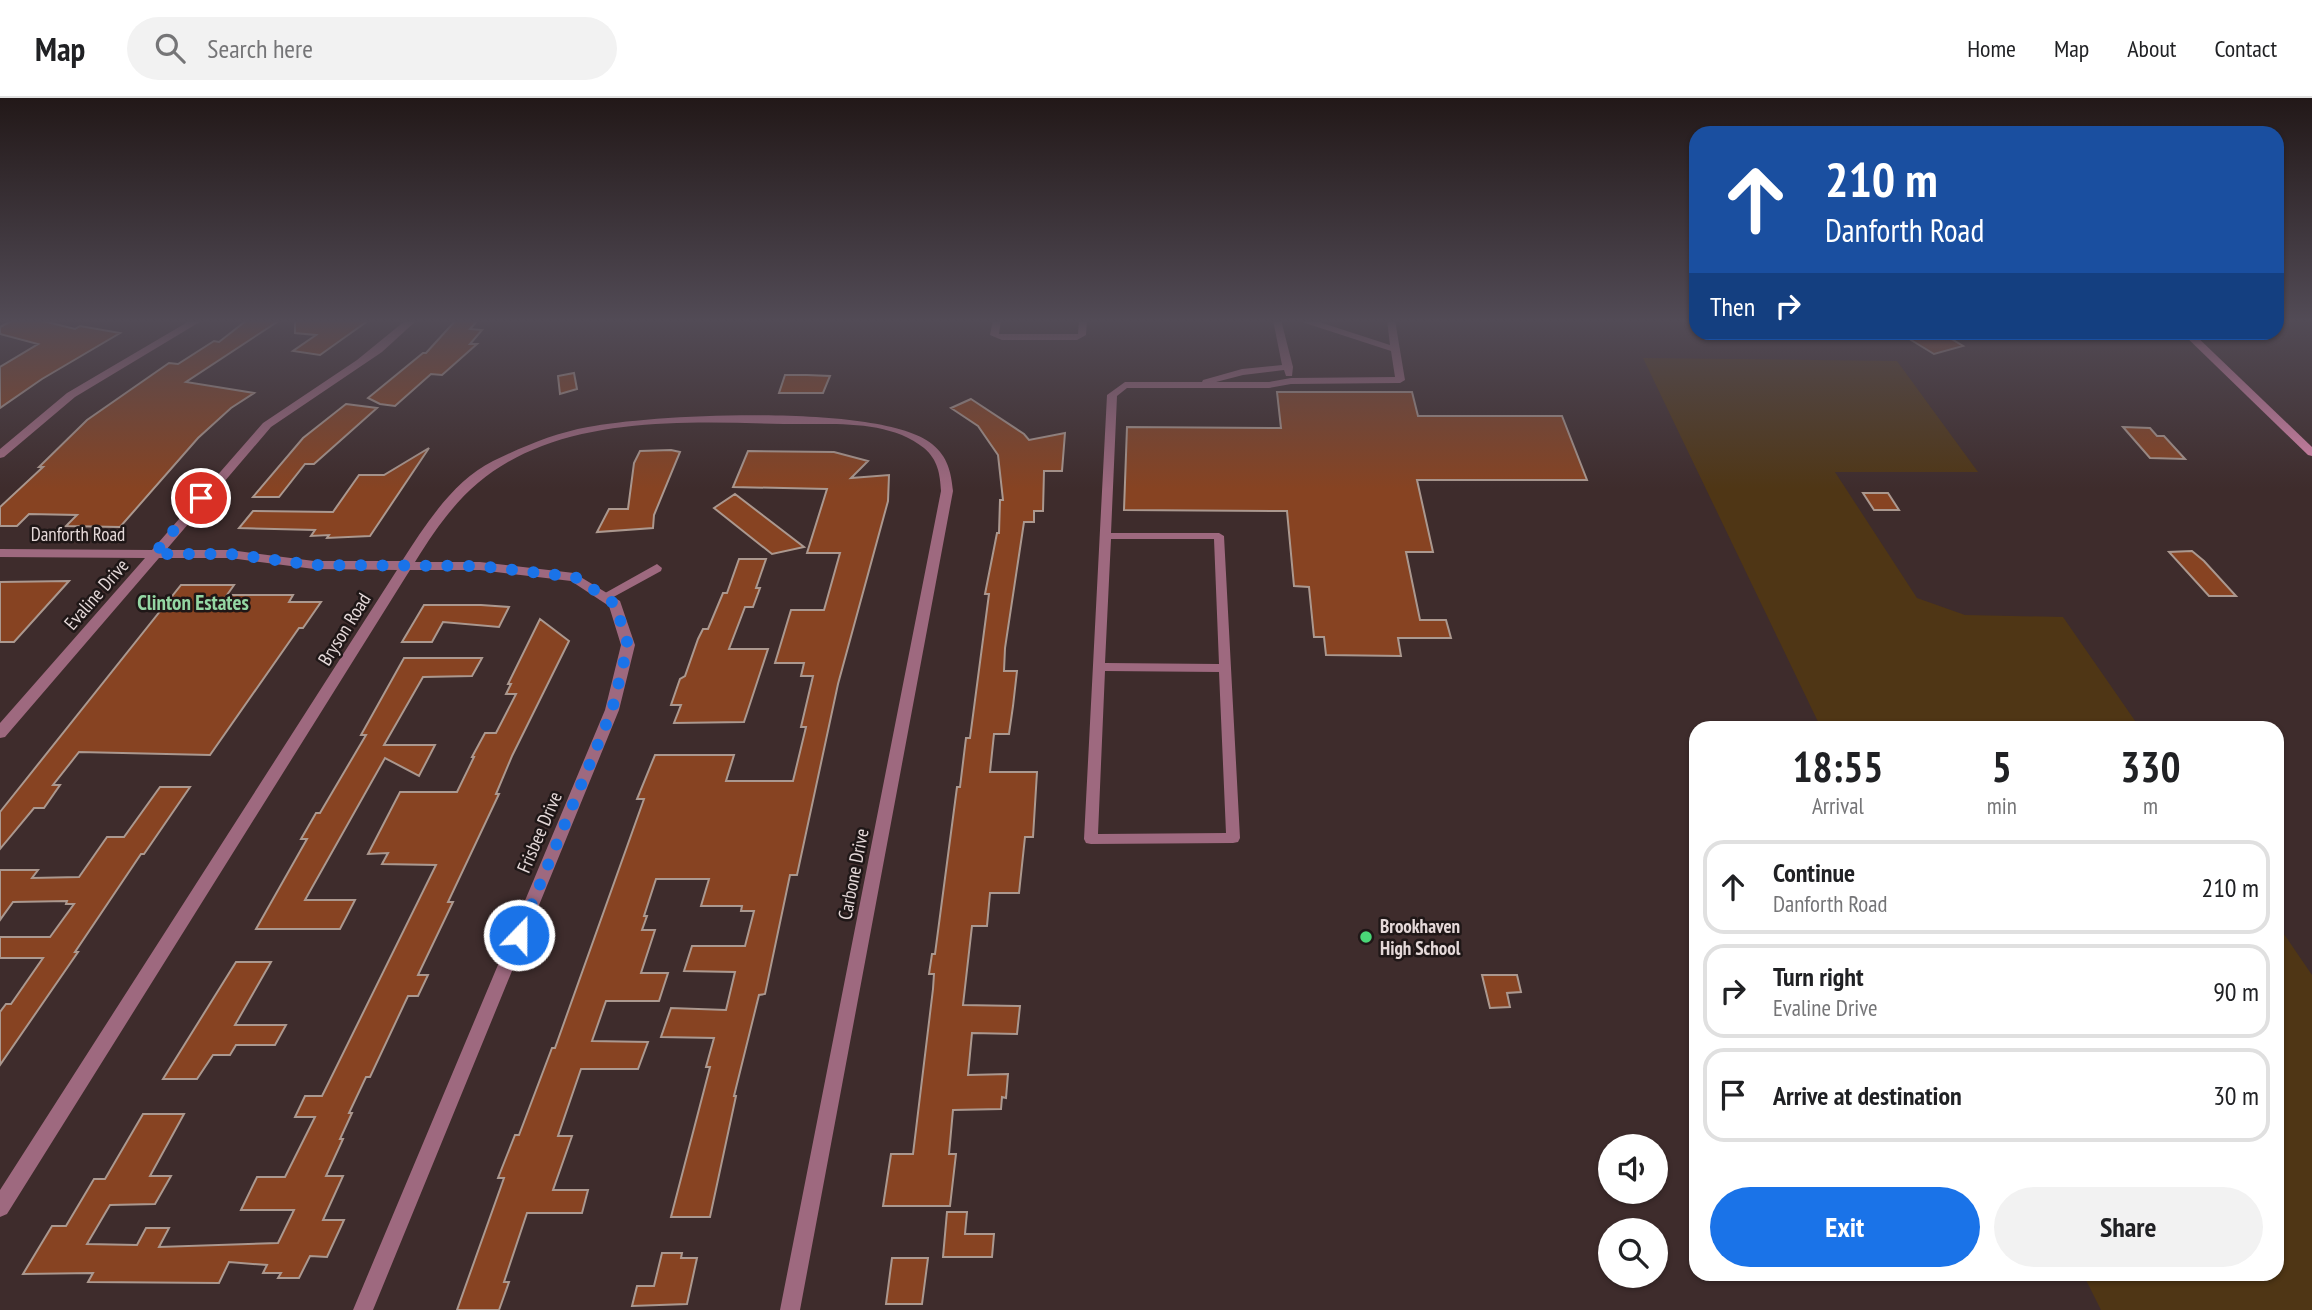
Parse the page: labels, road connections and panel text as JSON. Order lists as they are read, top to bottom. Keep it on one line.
{"streets":{"street":["Danforth Road","Evaline Drive","Bryson Road","Frisbee Drive","Carbone Drive"]},"crossings":[["Danforth Road","Evaline Drive"],["Danforth Road","Bryson Road"],["Danforth Road","Frisbee Drive"],["Bryson Road","Frisbee Drive"],["Bryson Road","Carbone Drive"]],"districts":["Clinton Estates"],"places":["Brookhaven High School"],"page":{"header":"Map","search":"Search here","nav":["Home","Map","About","Contact"],"turn":["210 m","Danforth Road"],"then":"Then","eta":["18:55","Arrival","5","min","330","m"],"list":[{"name":"Continue","note":"Danforth Road","value":"210 m"},{"name":"Turn right","note":"Evaline Drive","value":"90 m"},{"name":"Arrive at destination","value":"30 m"}],"buttons":["Exit","Share"]}}
